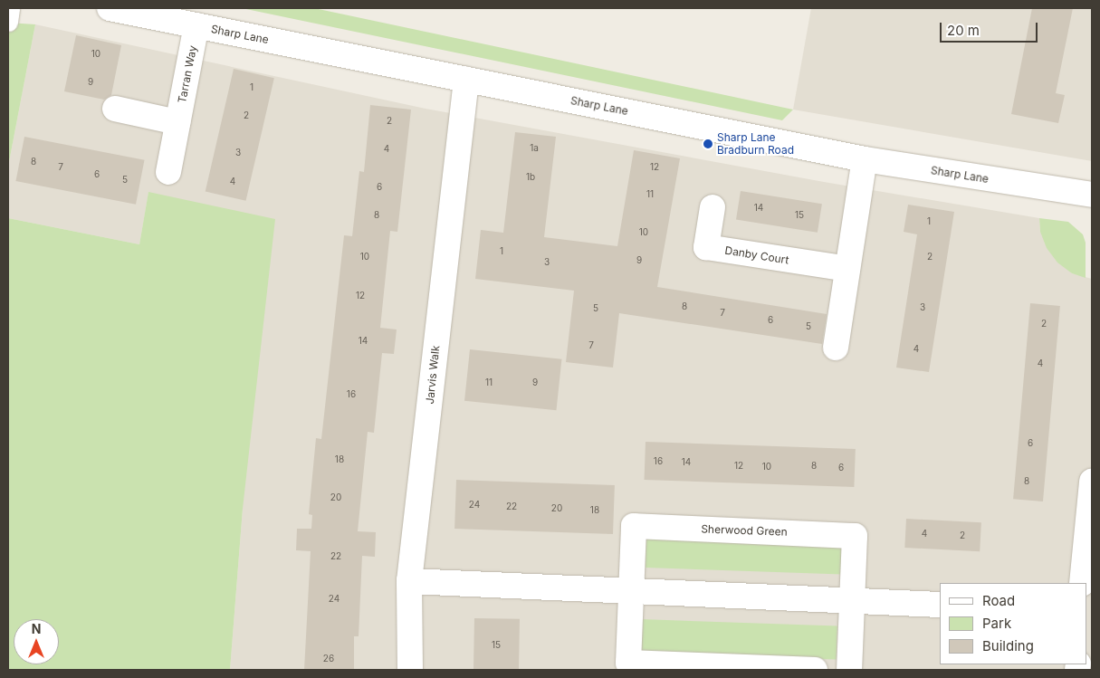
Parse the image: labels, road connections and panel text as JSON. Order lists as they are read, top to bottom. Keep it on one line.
{"streets":{"street":["Sharp Lane","Tarran Way","Danby Court","Jarvis Walk","Sherwood Green"]},"crossings":[["Sharp Lane","Tarran Way"],["Sharp Lane","Jarvis Walk"]],"places":["Sharp Lane Bradburn Road"],"house_numbers":["10","9","1","2","2","1a","4","3","8","7","12","6","1b","5","4","6","11","14","8","15","1","10","1","10","2","9","3","12","8","3","5","7","6","2","5","14","7","4","4","11","9","16","6","18","16","14","12","8","10","6","8","20","24","22","20","18","4","2","22","24","15","26"],"legend":["Road","Park","Building"],"scale_bar":"20 m","north":"top"}
